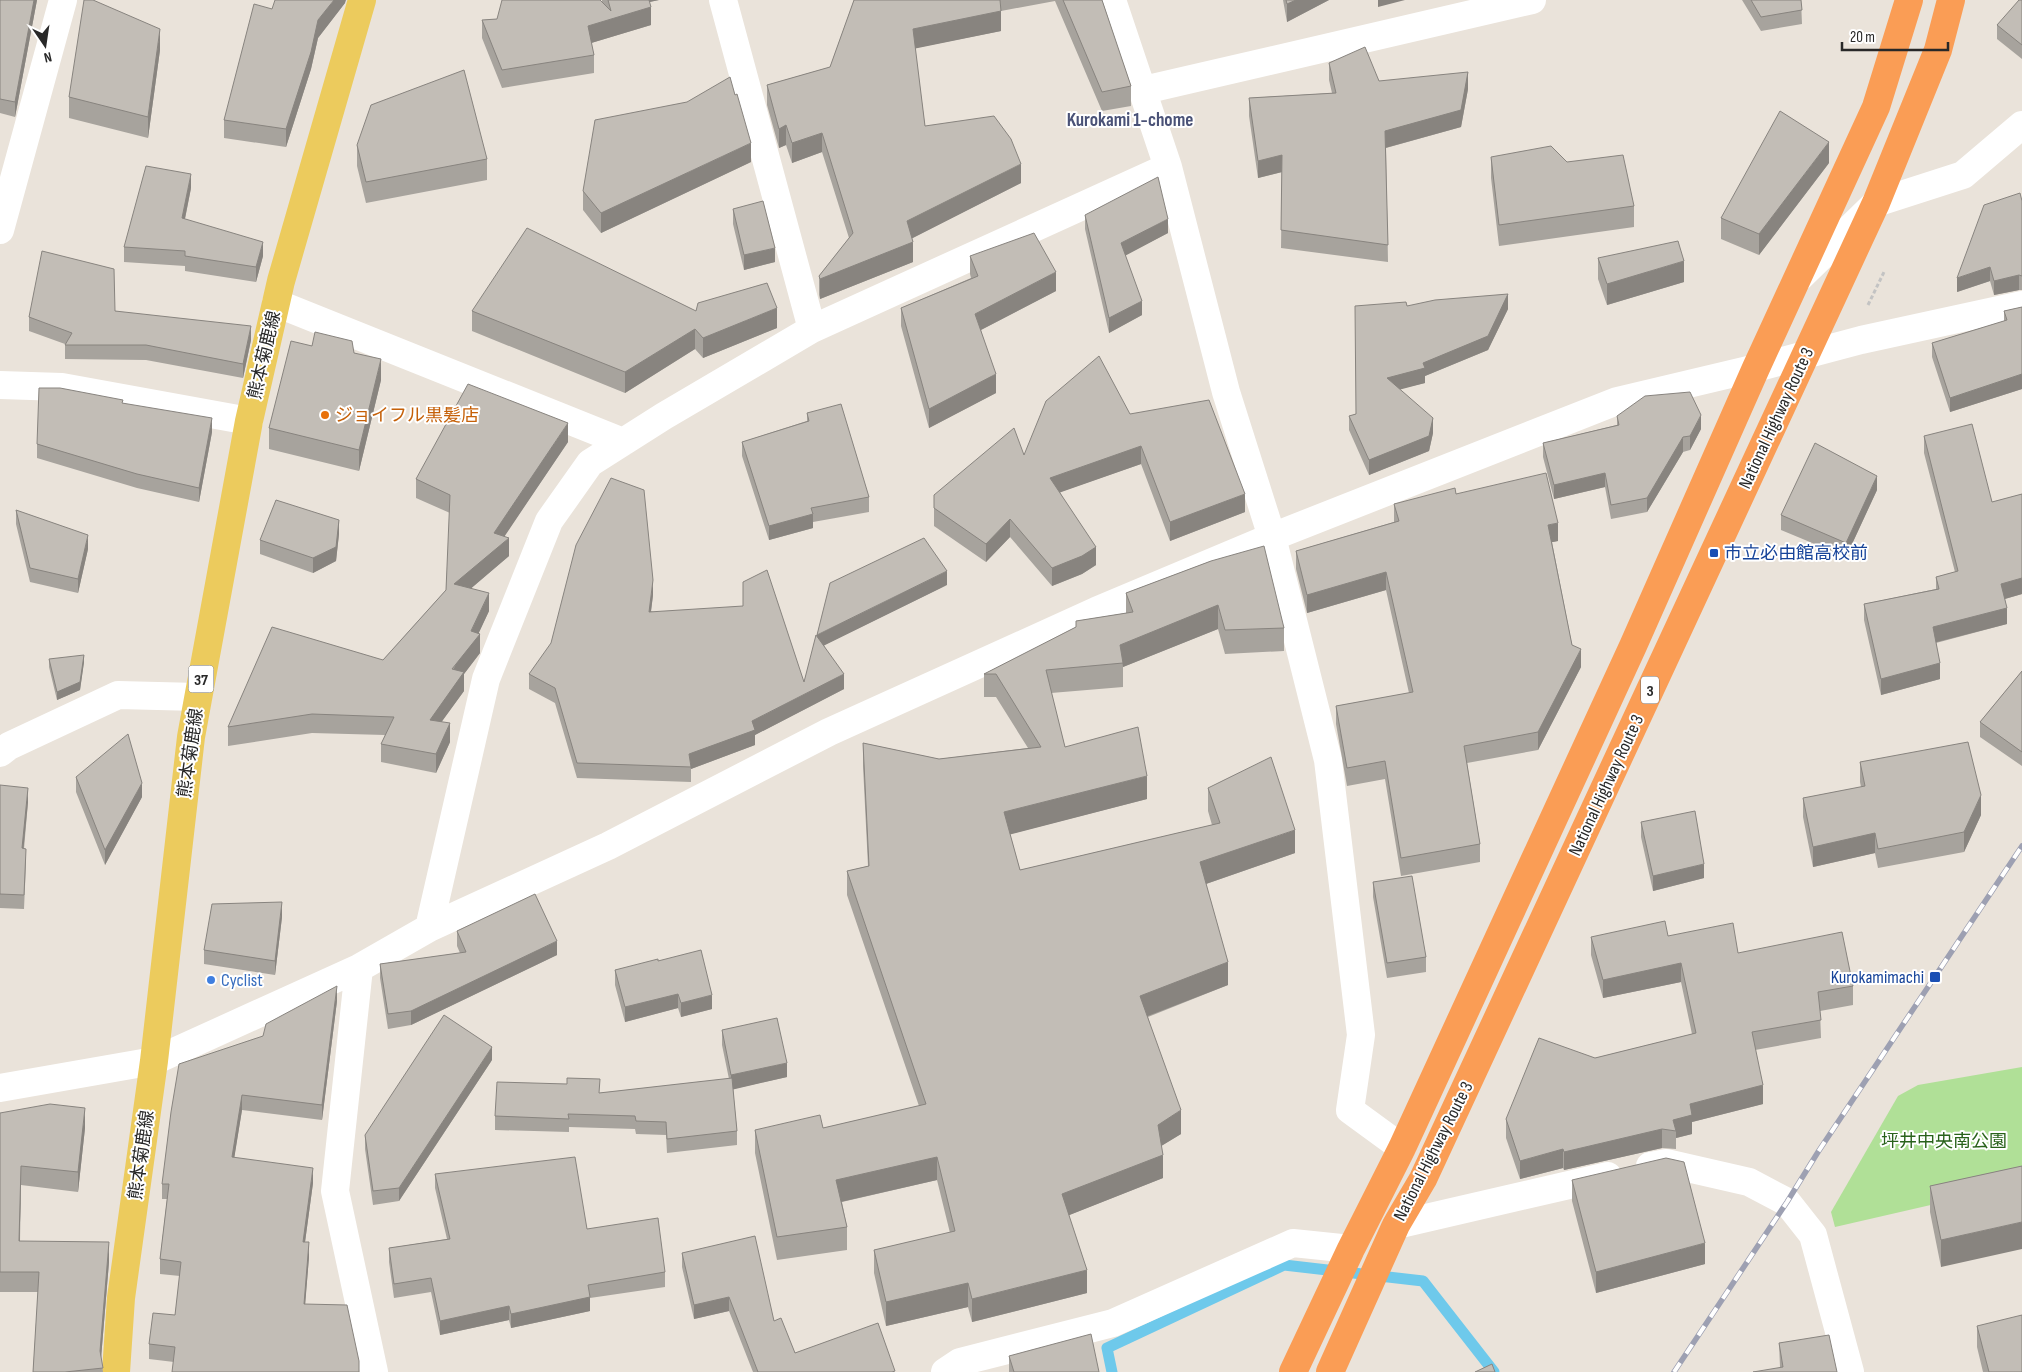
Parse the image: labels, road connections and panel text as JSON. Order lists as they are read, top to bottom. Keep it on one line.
{"streets":{"highway":["National Highway Route 3","3"],"main road":["熊本菊鹿線","37"]},"districts":["Kurokami 1-chome"],"parks":["坪井中央南公園"],"places":{"other":["ジョイフル黒髪店","Cyclist"],"transit":["市立必由館高校前","Kurokamimachi"]},"scale_bar":"20 m","north":"bottom"}
